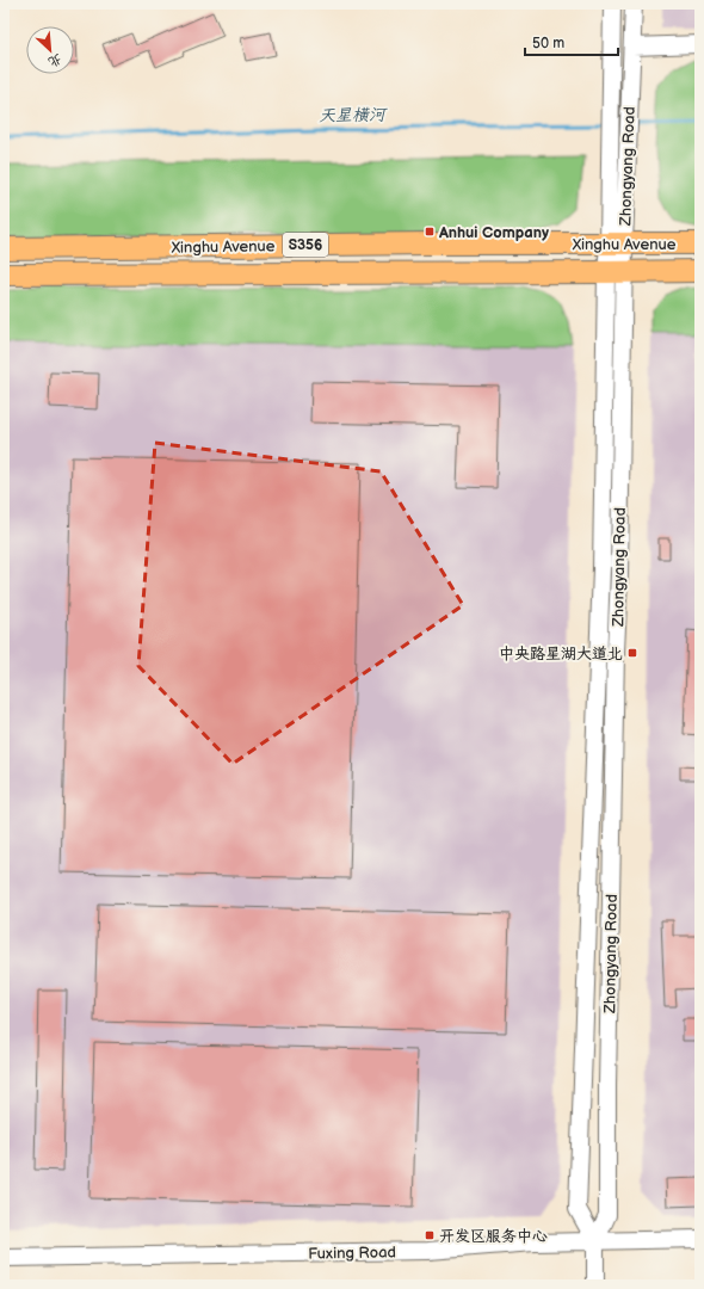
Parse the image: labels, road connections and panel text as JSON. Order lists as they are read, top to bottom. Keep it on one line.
{"streets":{"main road":["Xinghu Avenue","S356"],"street":["Zhongyang Road","Fuxing Road"]},"crossings":[["Zhongyang Road","Xinghu Avenue"],["Zhongyang Road","Fuxing Road"]],"water":["天星横河"],"places":{"transit":["Anhui Company","中央路星湖大道北","开发区服务中心"]},"scale_bar":"50 m","north":"bottom right"}
